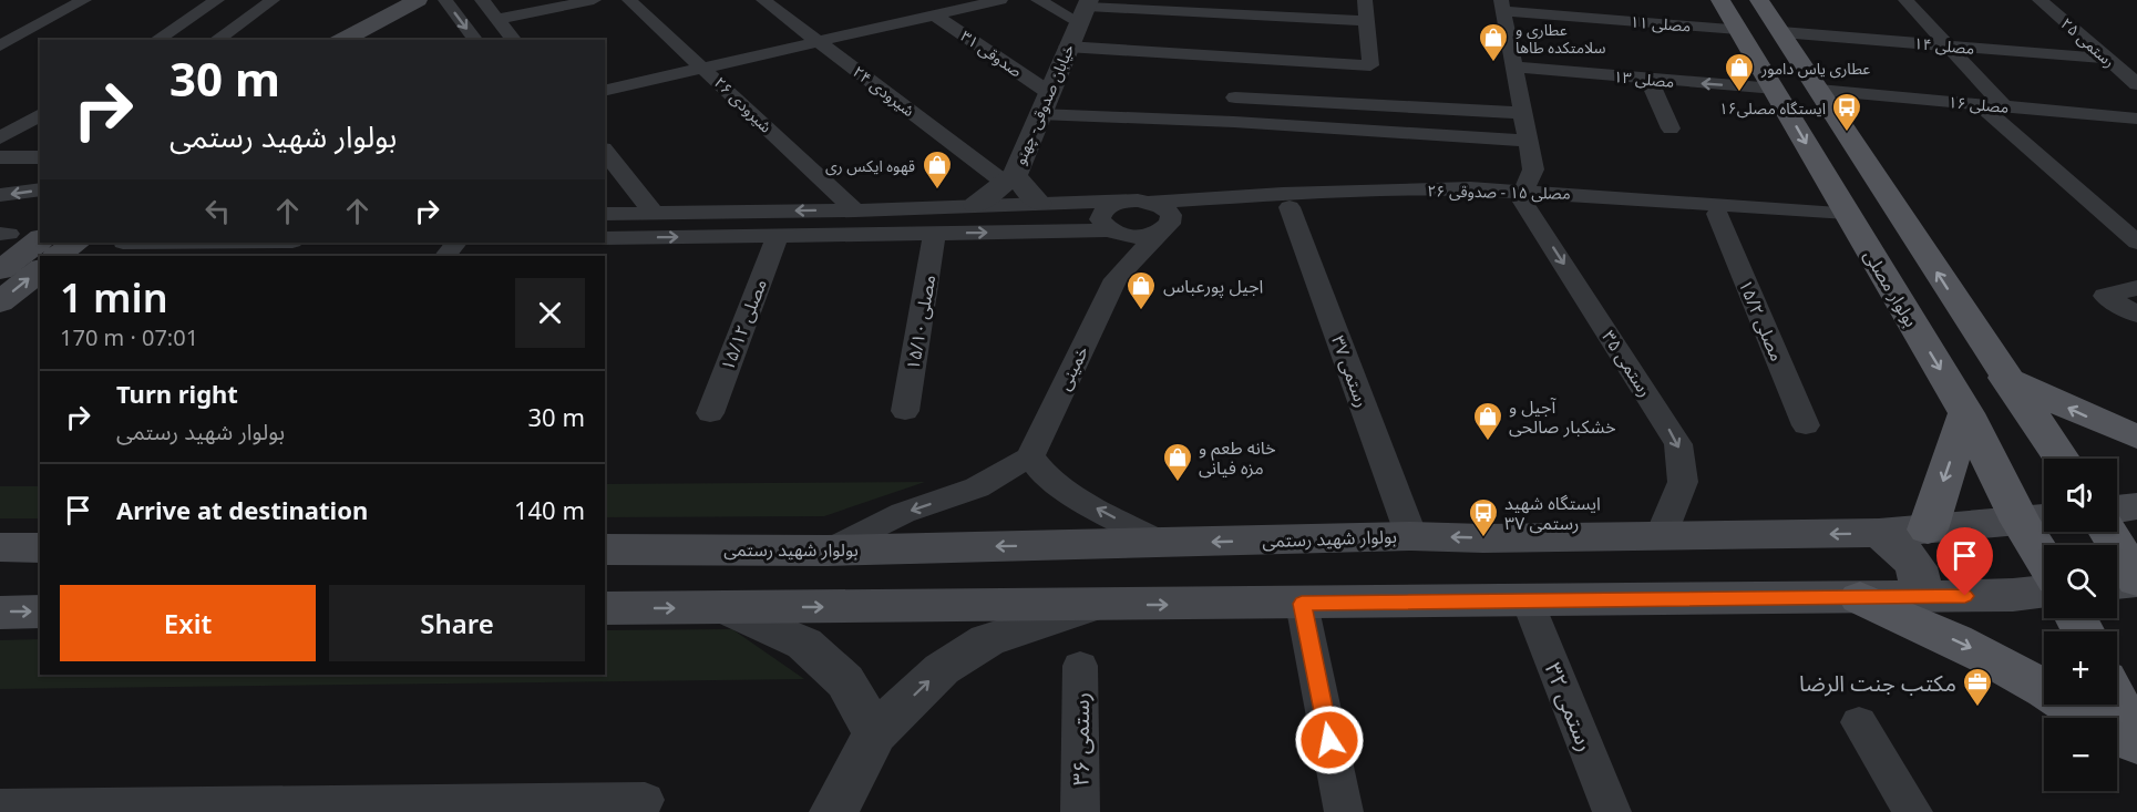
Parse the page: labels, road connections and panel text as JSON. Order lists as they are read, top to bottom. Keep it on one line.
{"streets":{"main road":["بولوار مصلی","بولوار شهید رستمی"],"street":["مصلی ۱۱","رستمی ۲۵","مصلی ۱۴","صدوقی ۳۱","مصلی ۱۳","شیرودی ۲۴","شیرودی ۲۶","خیابان صدوقی- چهنو","مصلی ۱۶","مصلی ۱۵ - صدوقی ۲۶","مصلی ۱۵/۲","مصلی ۱۵/۱۰","مصلی ۱۵/۱۲","رستمی ۳۵","خمینی","رستمی ۳۷","رستمی ۳۲","رستمی ۳۶"]},"crossings":[["مصلی ۱۱","بولوار مصلی"],["رستمی ۲۵","مصلی ۱۴"],["صدوقی ۳۱","خیابان صدوقی- چهنو"],["مصلی ۱۳","بولوار مصلی"],["شیرودی ۲۴","خیابان صدوقی- چهنو"],["شیرودی ۲۶","مصلی ۱۵ - صدوقی ۲۶"],["خیابان صدوقی- چهنو","مصلی ۱۵ - صدوقی ۲۶"],["مصلی ۱۵ - صدوقی ۲۶","بولوار مصلی"],["مصلی ۱۵ - صدوقی ۲۶","مصلی ۱۵/۲"],["مصلی ۱۵ - صدوقی ۲۶","مصلی ۱۵/۱۰"],["مصلی ۱۵ - صدوقی ۲۶","مصلی ۱۵/۱۲"],["مصلی ۱۵ - صدوقی ۲۶","رستمی ۳۵"],["مصلی ۱۵ - صدوقی ۲۶","رستمی ۳۷"],["بولوار مصلی","بولوار شهید رستمی"],["رستمی ۳۵","بولوار شهید رستمی"],["رستمی ۳۷","بولوار شهید رستمی"]],"one_way":["مصلی ۱۳","رستمی ۳۵"],"places":{"shop":["عطاری و سلامتکده طاها","عطاری یاس دامور","قهوه ایکس ری","اجیل پورعباس","آجیل و خشکبار صالحی","خانه طعم و مزه فیانی"],"bus stop":["ایستگاه مصلی۱۶","ایستگاه شهید رستمی ۳۷"],"office":["مكتب جنت الرضا"]},"page":{"turn":["30 m","بولوار شهید رستمی"],"heading":["1 min","170 m · 07:01"],"list":[{"name":"Turn right","note":"بولوار شهید رستمی","value":"30 m"},{"name":"Arrive at destination","value":"140 m"}],"map_buttons":["+","−"],"buttons":["Exit","Share"]}}
